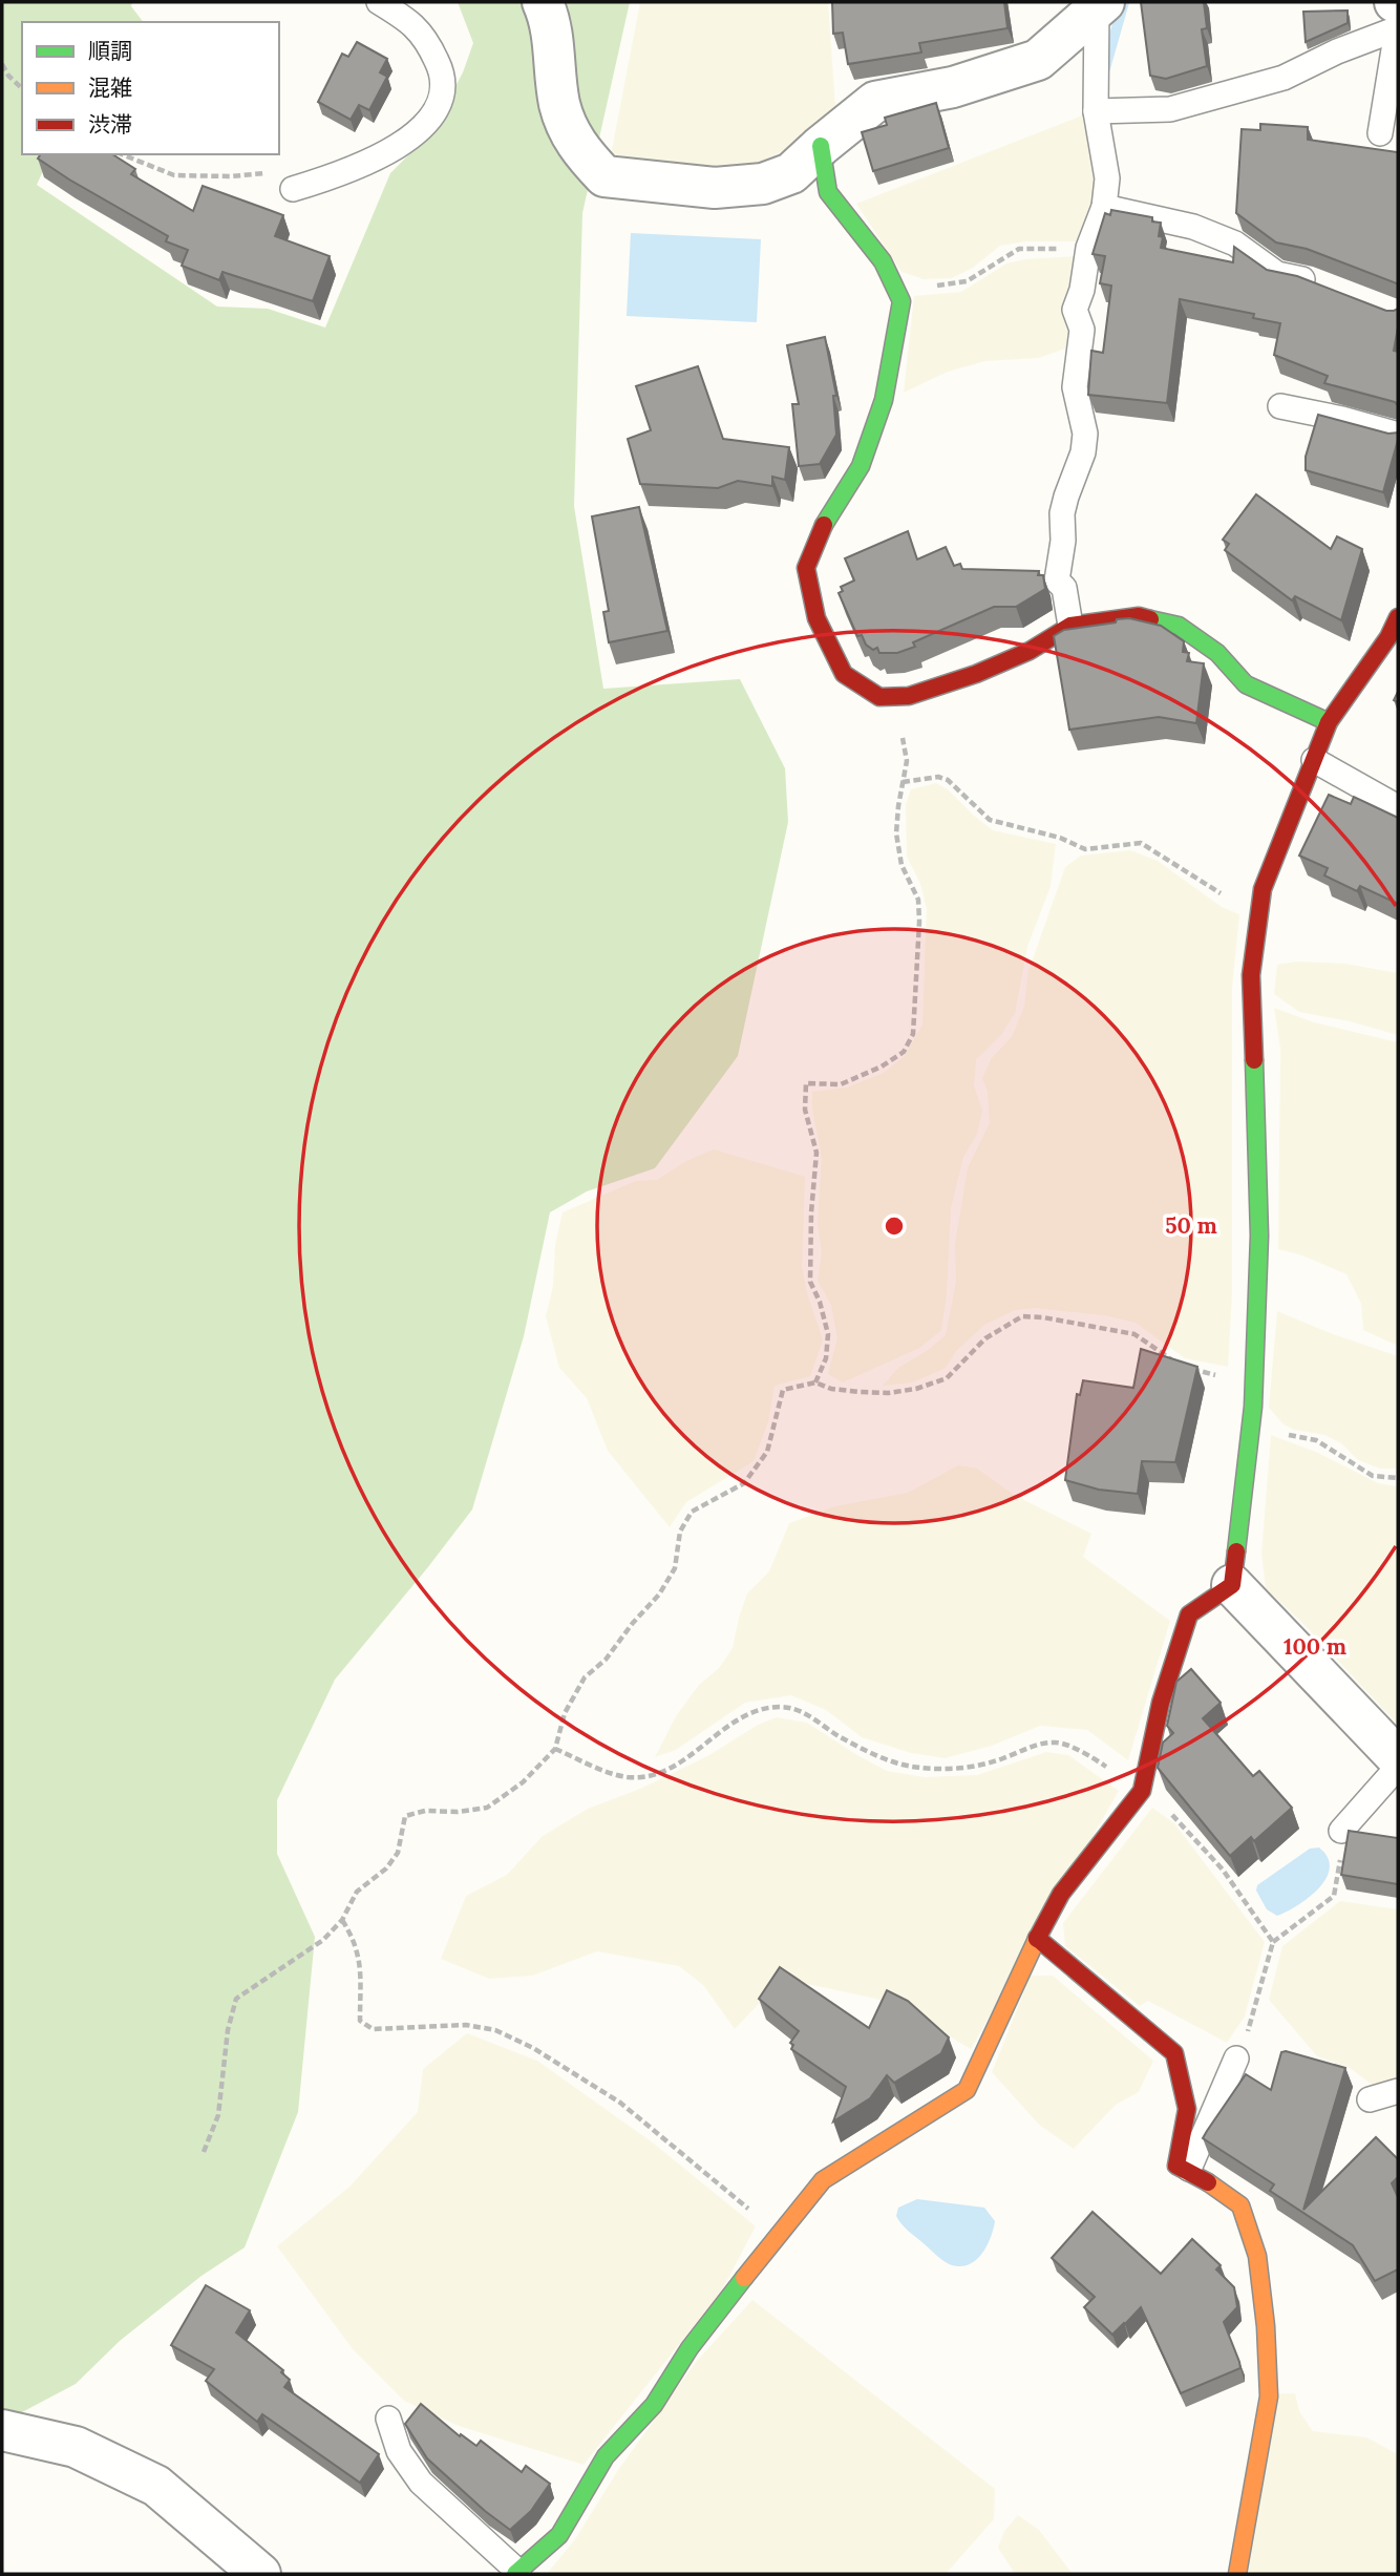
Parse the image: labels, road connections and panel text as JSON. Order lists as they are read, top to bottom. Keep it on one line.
{"legend":["順調","混雑","渋滞"],"rings":["50 m","100 m"]}
